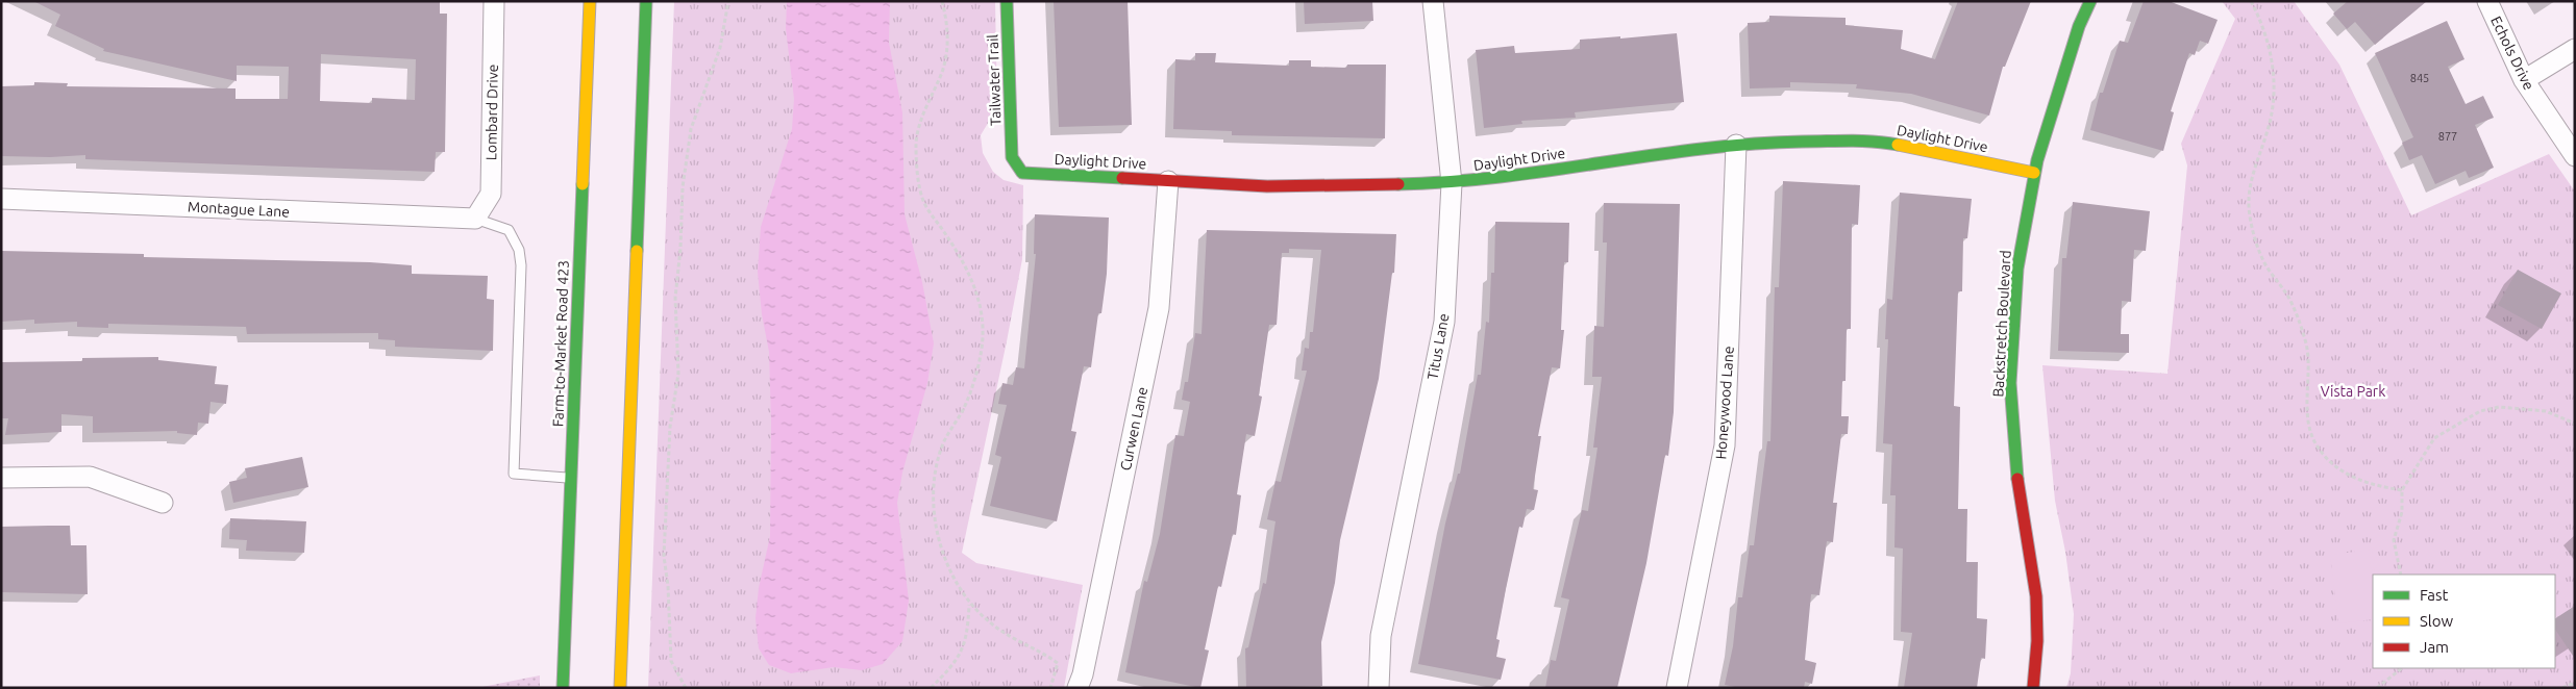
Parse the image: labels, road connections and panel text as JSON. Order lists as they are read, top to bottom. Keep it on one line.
{"streets":{"street":["Echols Drive","Tailwater Trail","Lombard Drive","Daylight Drive","Montague Lane","Backstretch Boulevard","Farm-to-Market Road 423","Titus Lane","Honeywood Lane","Curwen Lane"]},"crossings":[["Tailwater Trail","Daylight Drive"],["Lombard Drive","Montague Lane"],["Daylight Drive","Backstretch Boulevard"],["Daylight Drive","Titus Lane"],["Daylight Drive","Honeywood Lane"],["Daylight Drive","Curwen Lane"]],"parks":["Vista Park"],"house_numbers":["845","877"],"legend":["Fast","Slow","Jam"]}
